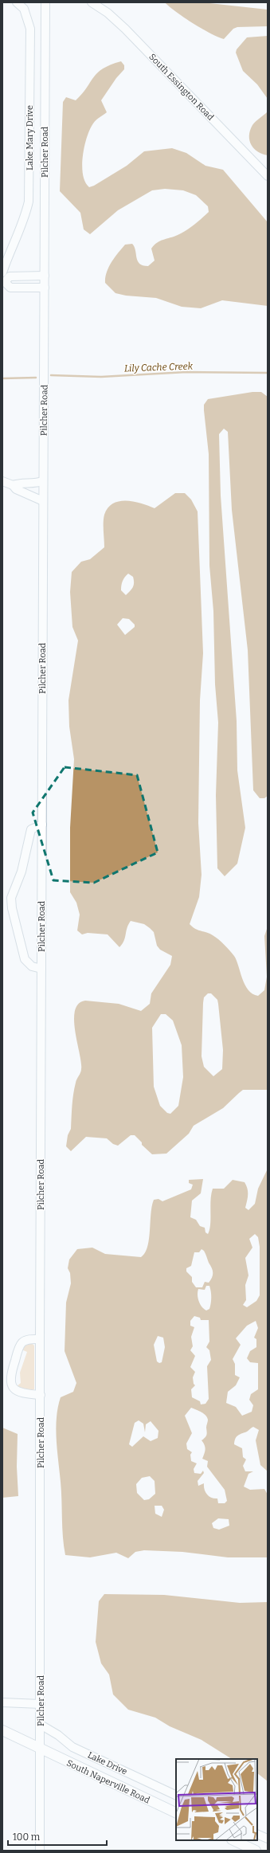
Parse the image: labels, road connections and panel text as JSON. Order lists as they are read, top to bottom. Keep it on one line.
{"streets":{"main road":["South Naperville Road"],"street":["South Essington Road","Lake Mary Drive","Pilcher Road","Lake Drive"]},"crossings":[["Pilcher Road","Lake Drive"],["Pilcher Road","South Naperville Road"]],"water":["Lily Cache Creek"],"scale_bar":"100 m"}
